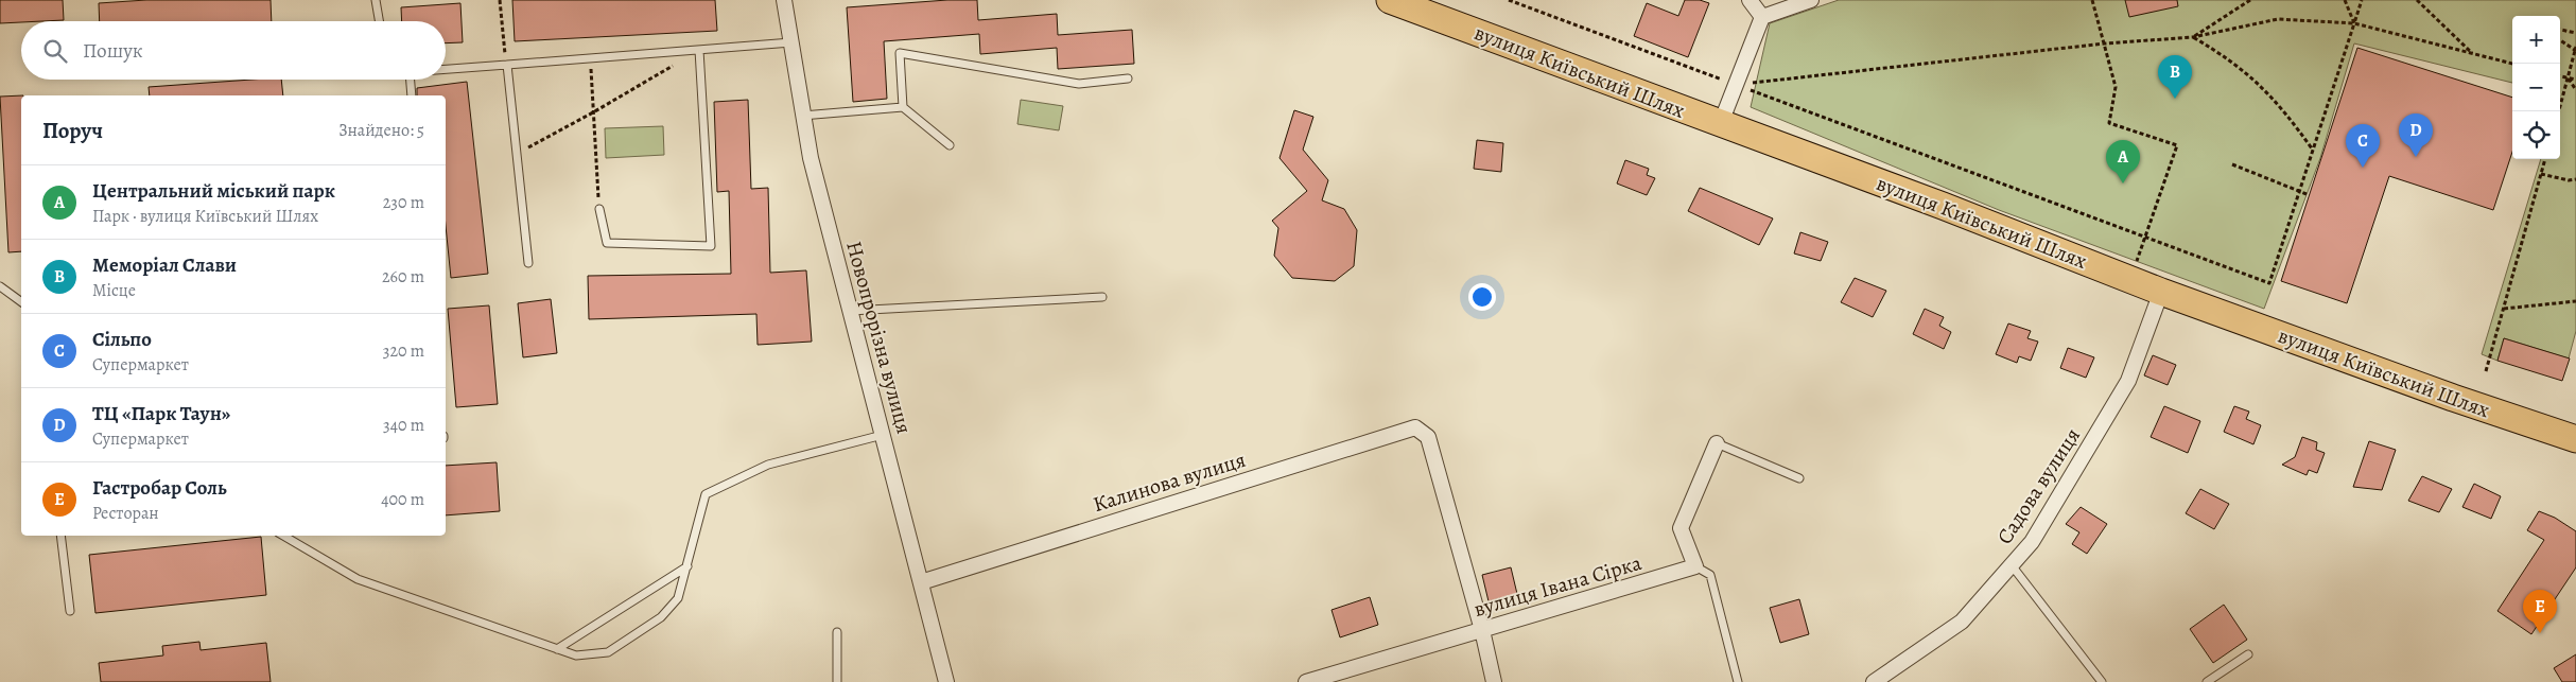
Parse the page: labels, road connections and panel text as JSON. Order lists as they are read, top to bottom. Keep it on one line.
{"streets":{"highway":["вулиця Київський Шлях"],"street":["Новопрорізна вулиця","Калинова вулиця","Садова вулиця","вулиця Івана Сірка"]},"crossings":[["вулиця Київський Шлях","Садова вулиця"],["Новопрорізна вулиця","Калинова вулиця"],["Калинова вулиця","вулиця Івана Сірка"]],"page":{"map_buttons":["+","−"],"search":"Пошук","pins":["B","D","C","A","E"],"heading":["Поруч","Знайдено: 5"],"list":[{"mark":"A","name":"Центральний міський парк","note":"Парк · вулиця Київський Шлях","value":"230 m"},{"mark":"B","name":"Mеморіал Слави","note":"Місце","value":"260 m"},{"mark":"C","name":"Сільпо","note":"Супермаркет","value":"320 m"},{"mark":"D","name":"ТЦ «Парк Таун»","note":"Супермаркет","value":"340 m"},{"mark":"E","name":"Гастробар Соль","note":"Ресторан","value":"400 m"}]}}
